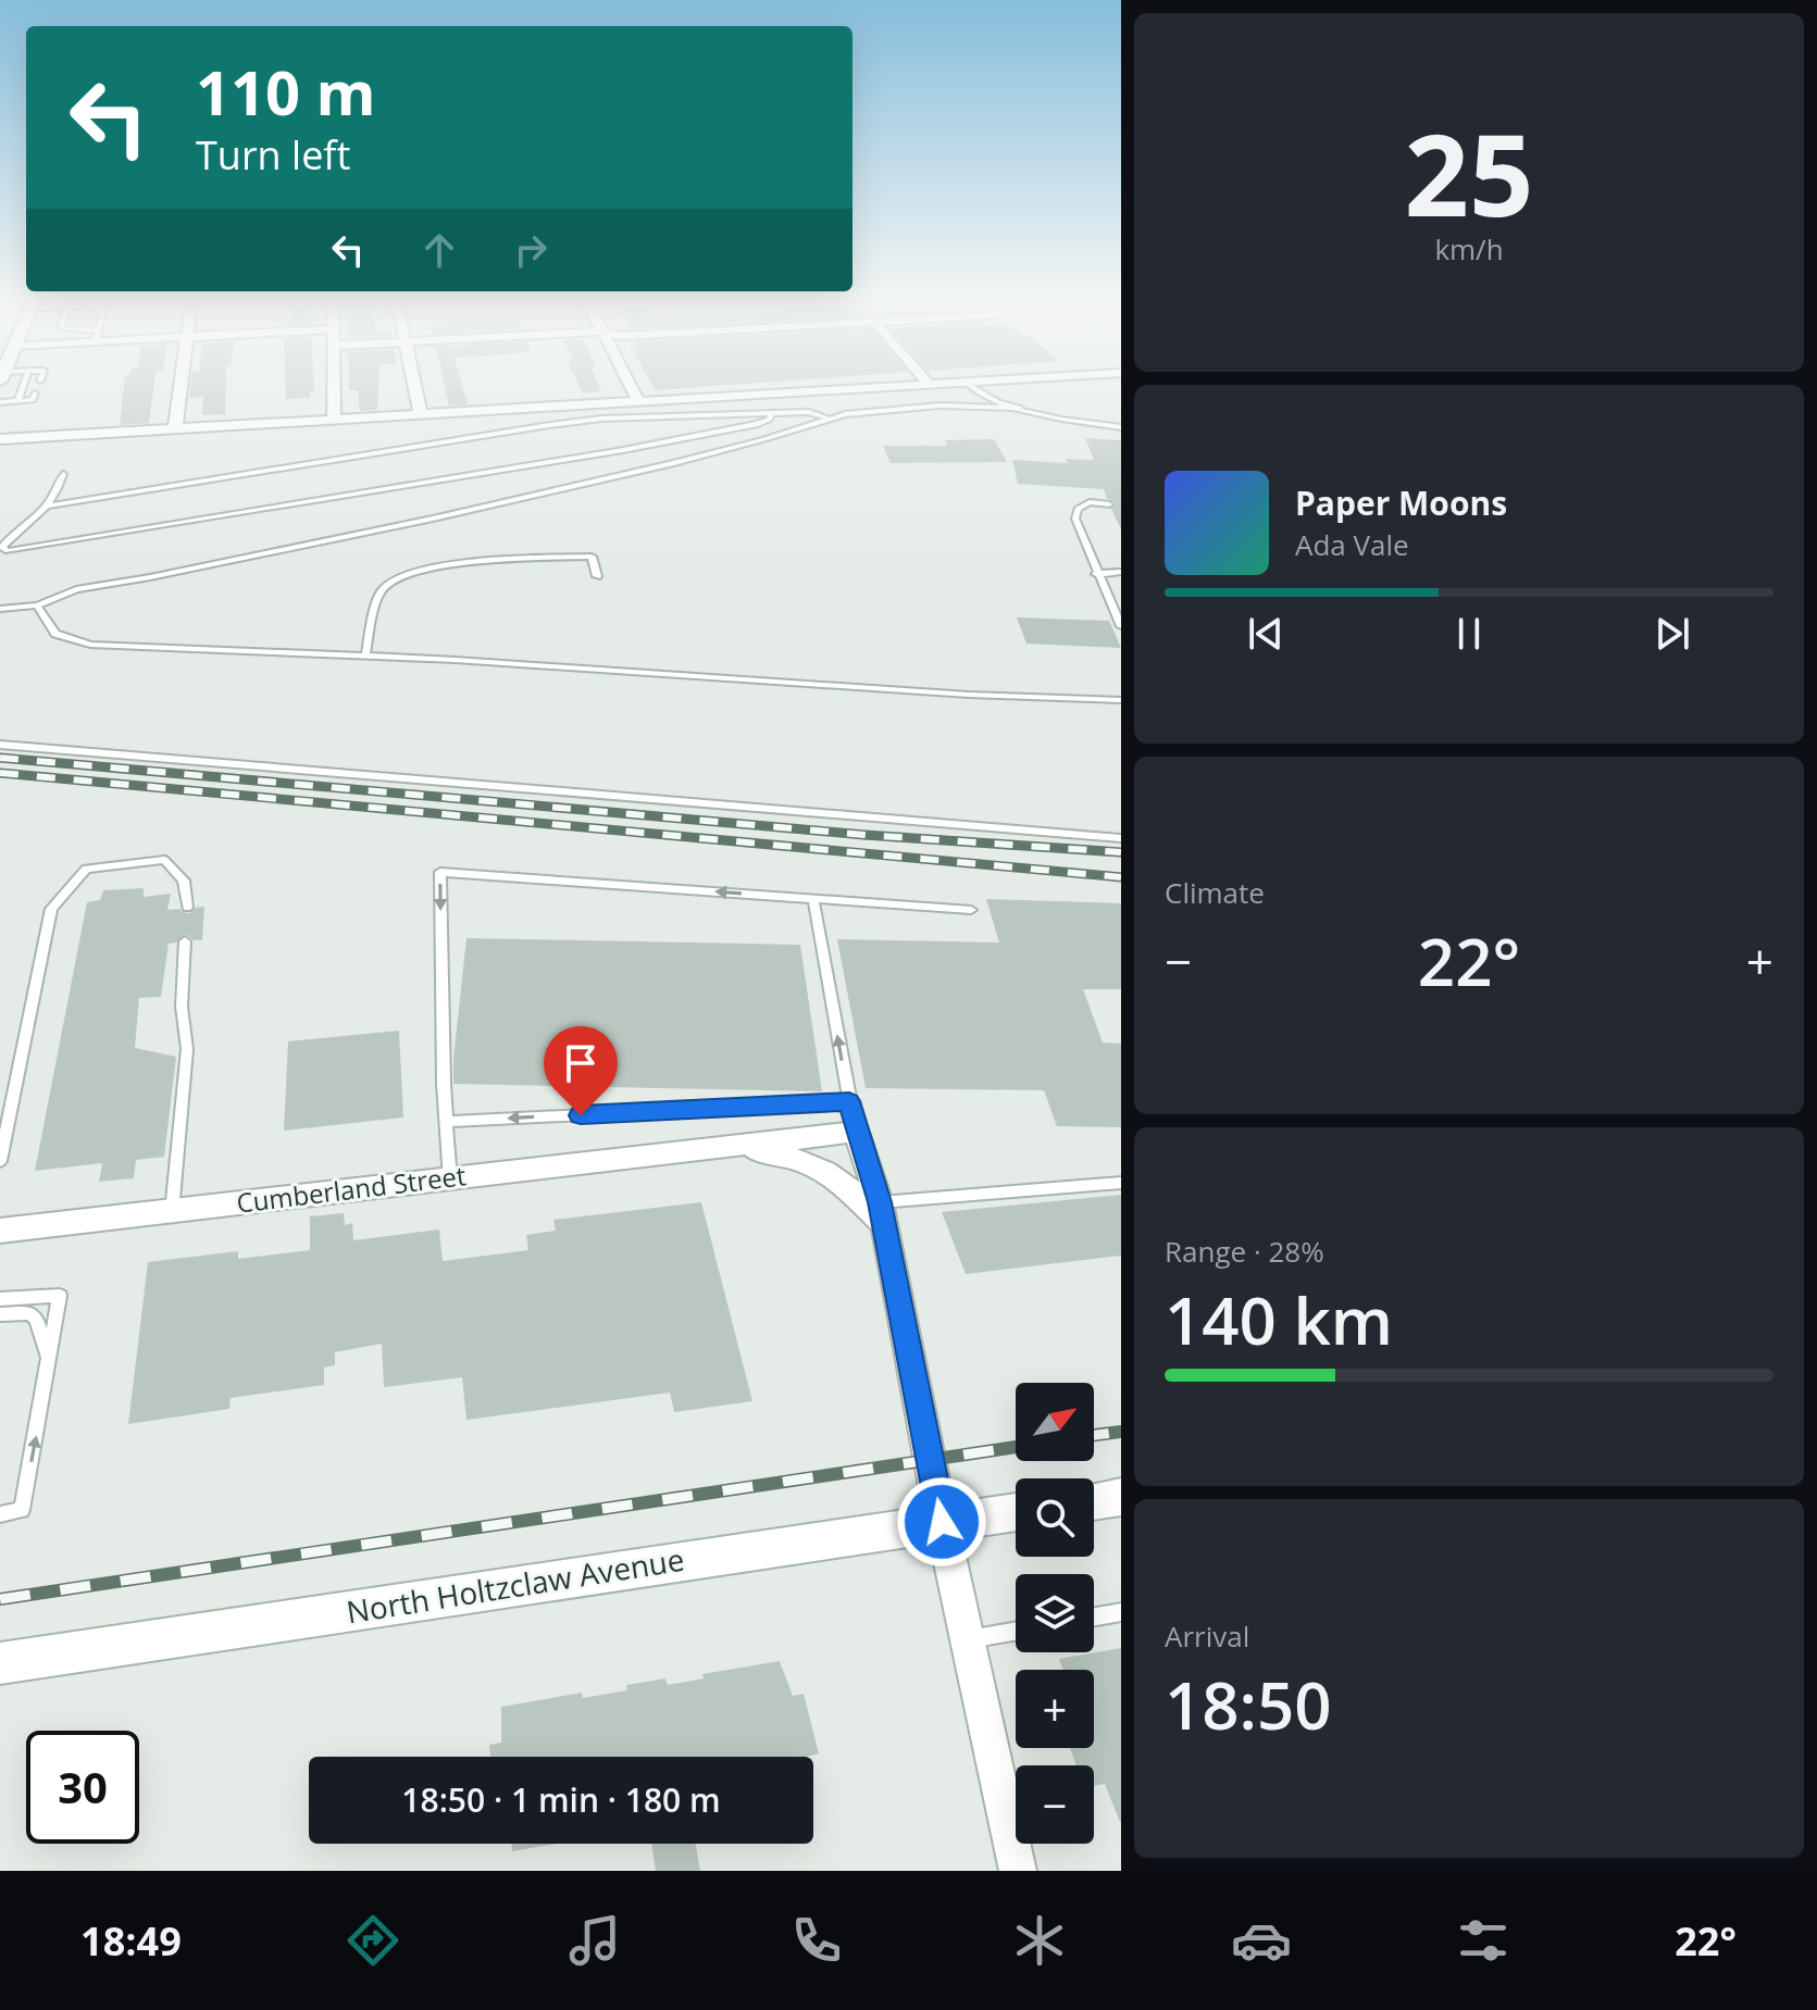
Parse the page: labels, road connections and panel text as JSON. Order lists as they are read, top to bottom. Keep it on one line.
{"streets":{"main road":["North Holtzclaw Avenue"],"street":["Cumberland Street"]},"north":"top right","page":{"tile":[["25","km/h"],"Climate",["Range · 28%","140 km"],["Arrival","18:50"]],"turn":["110 m","Turn left"],"song":["Paper Moons","Ada Vale"],"heat":["−","22°","+"],"map_buttons":["+","−"],"limit":"30","trip":"18:50 · 1 min · 180 m","tabs":["18:49","22°"]}}
